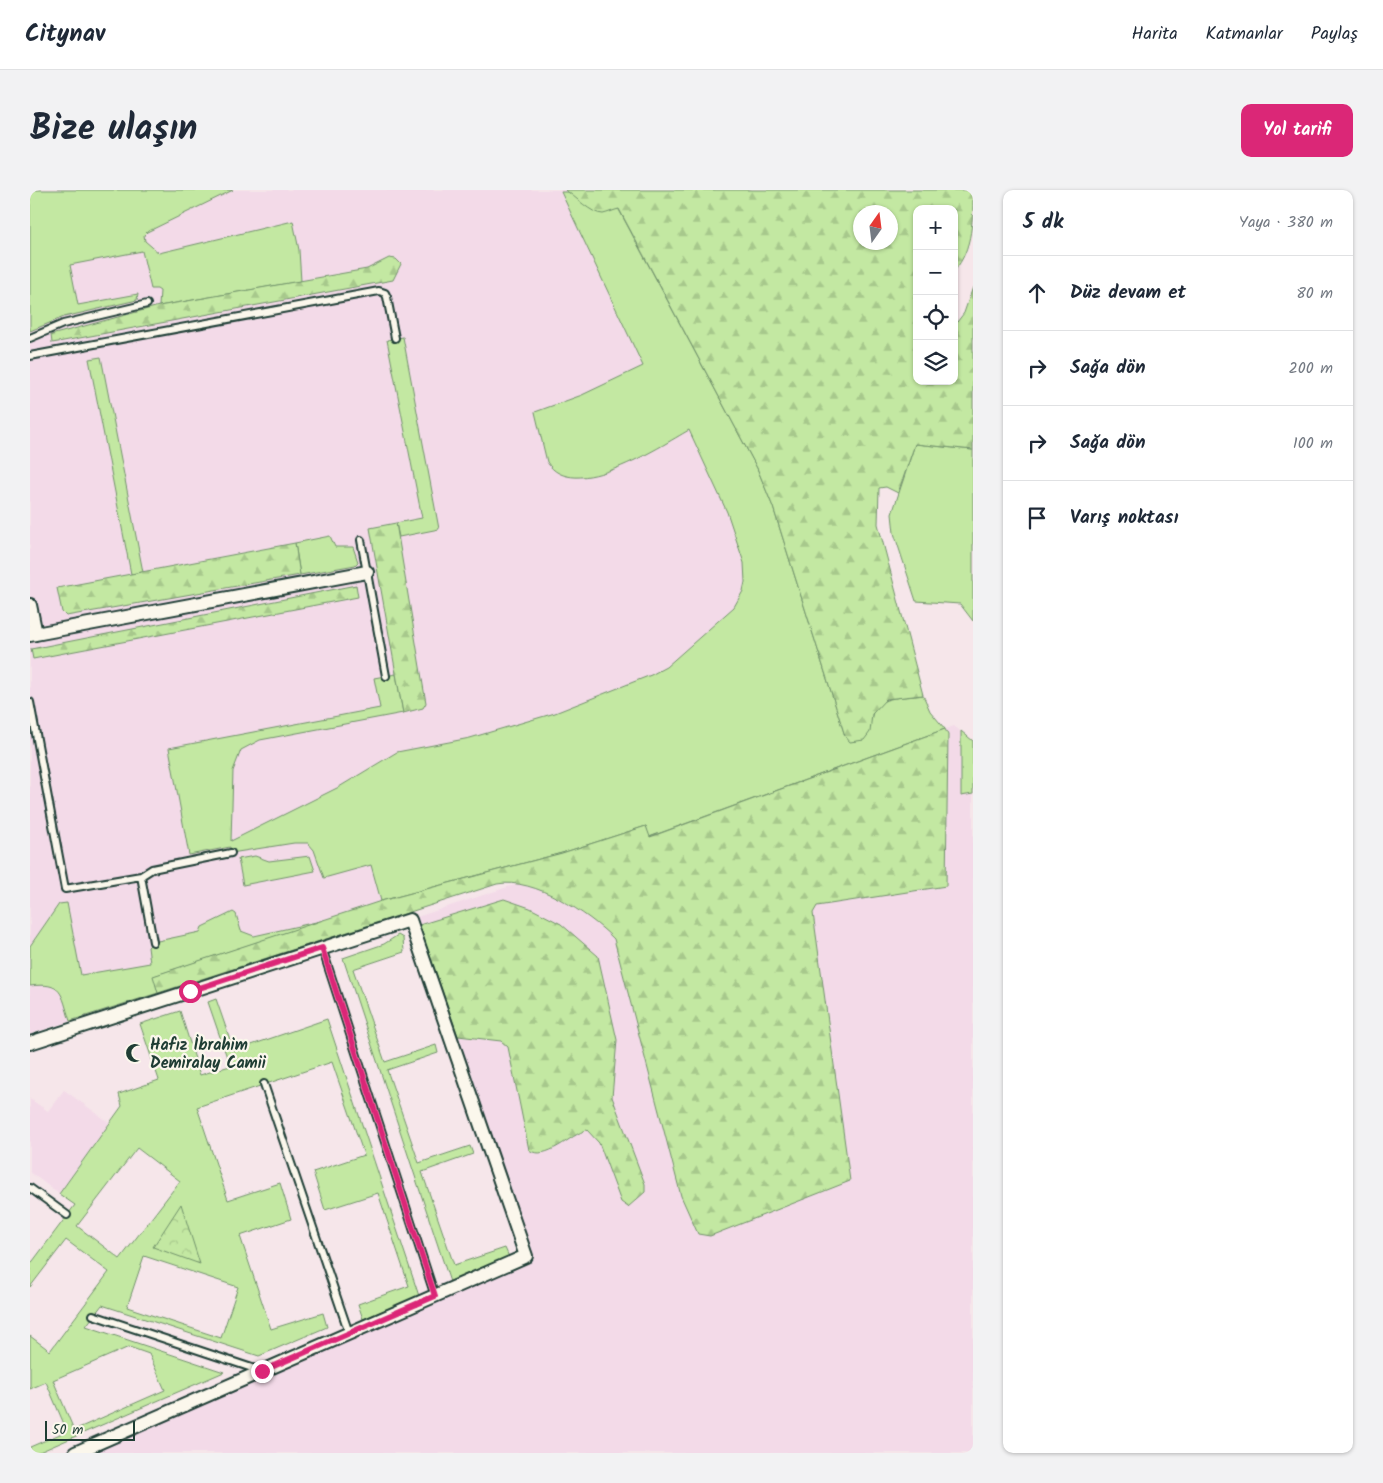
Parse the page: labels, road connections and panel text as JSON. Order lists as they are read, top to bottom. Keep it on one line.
{"places":{"mosque":["Hafız İbrahim Demiralay Camii"]},"scale_bar":"50 m","north":"top","page":{"header":"Citynav","nav":["Harita","Katmanlar","Paylaş"],"title":"Bize ulaşın","buttons":"Yol tarifi","heading":["5 dk","Yaya · 380 m"],"map_buttons":["+","−"],"list":[["Düz devam et","80 m"],["Sağa dön","200 m"],["Sağa dön","100 m"],"Varış noktası"],"scale":"50 m"}}
